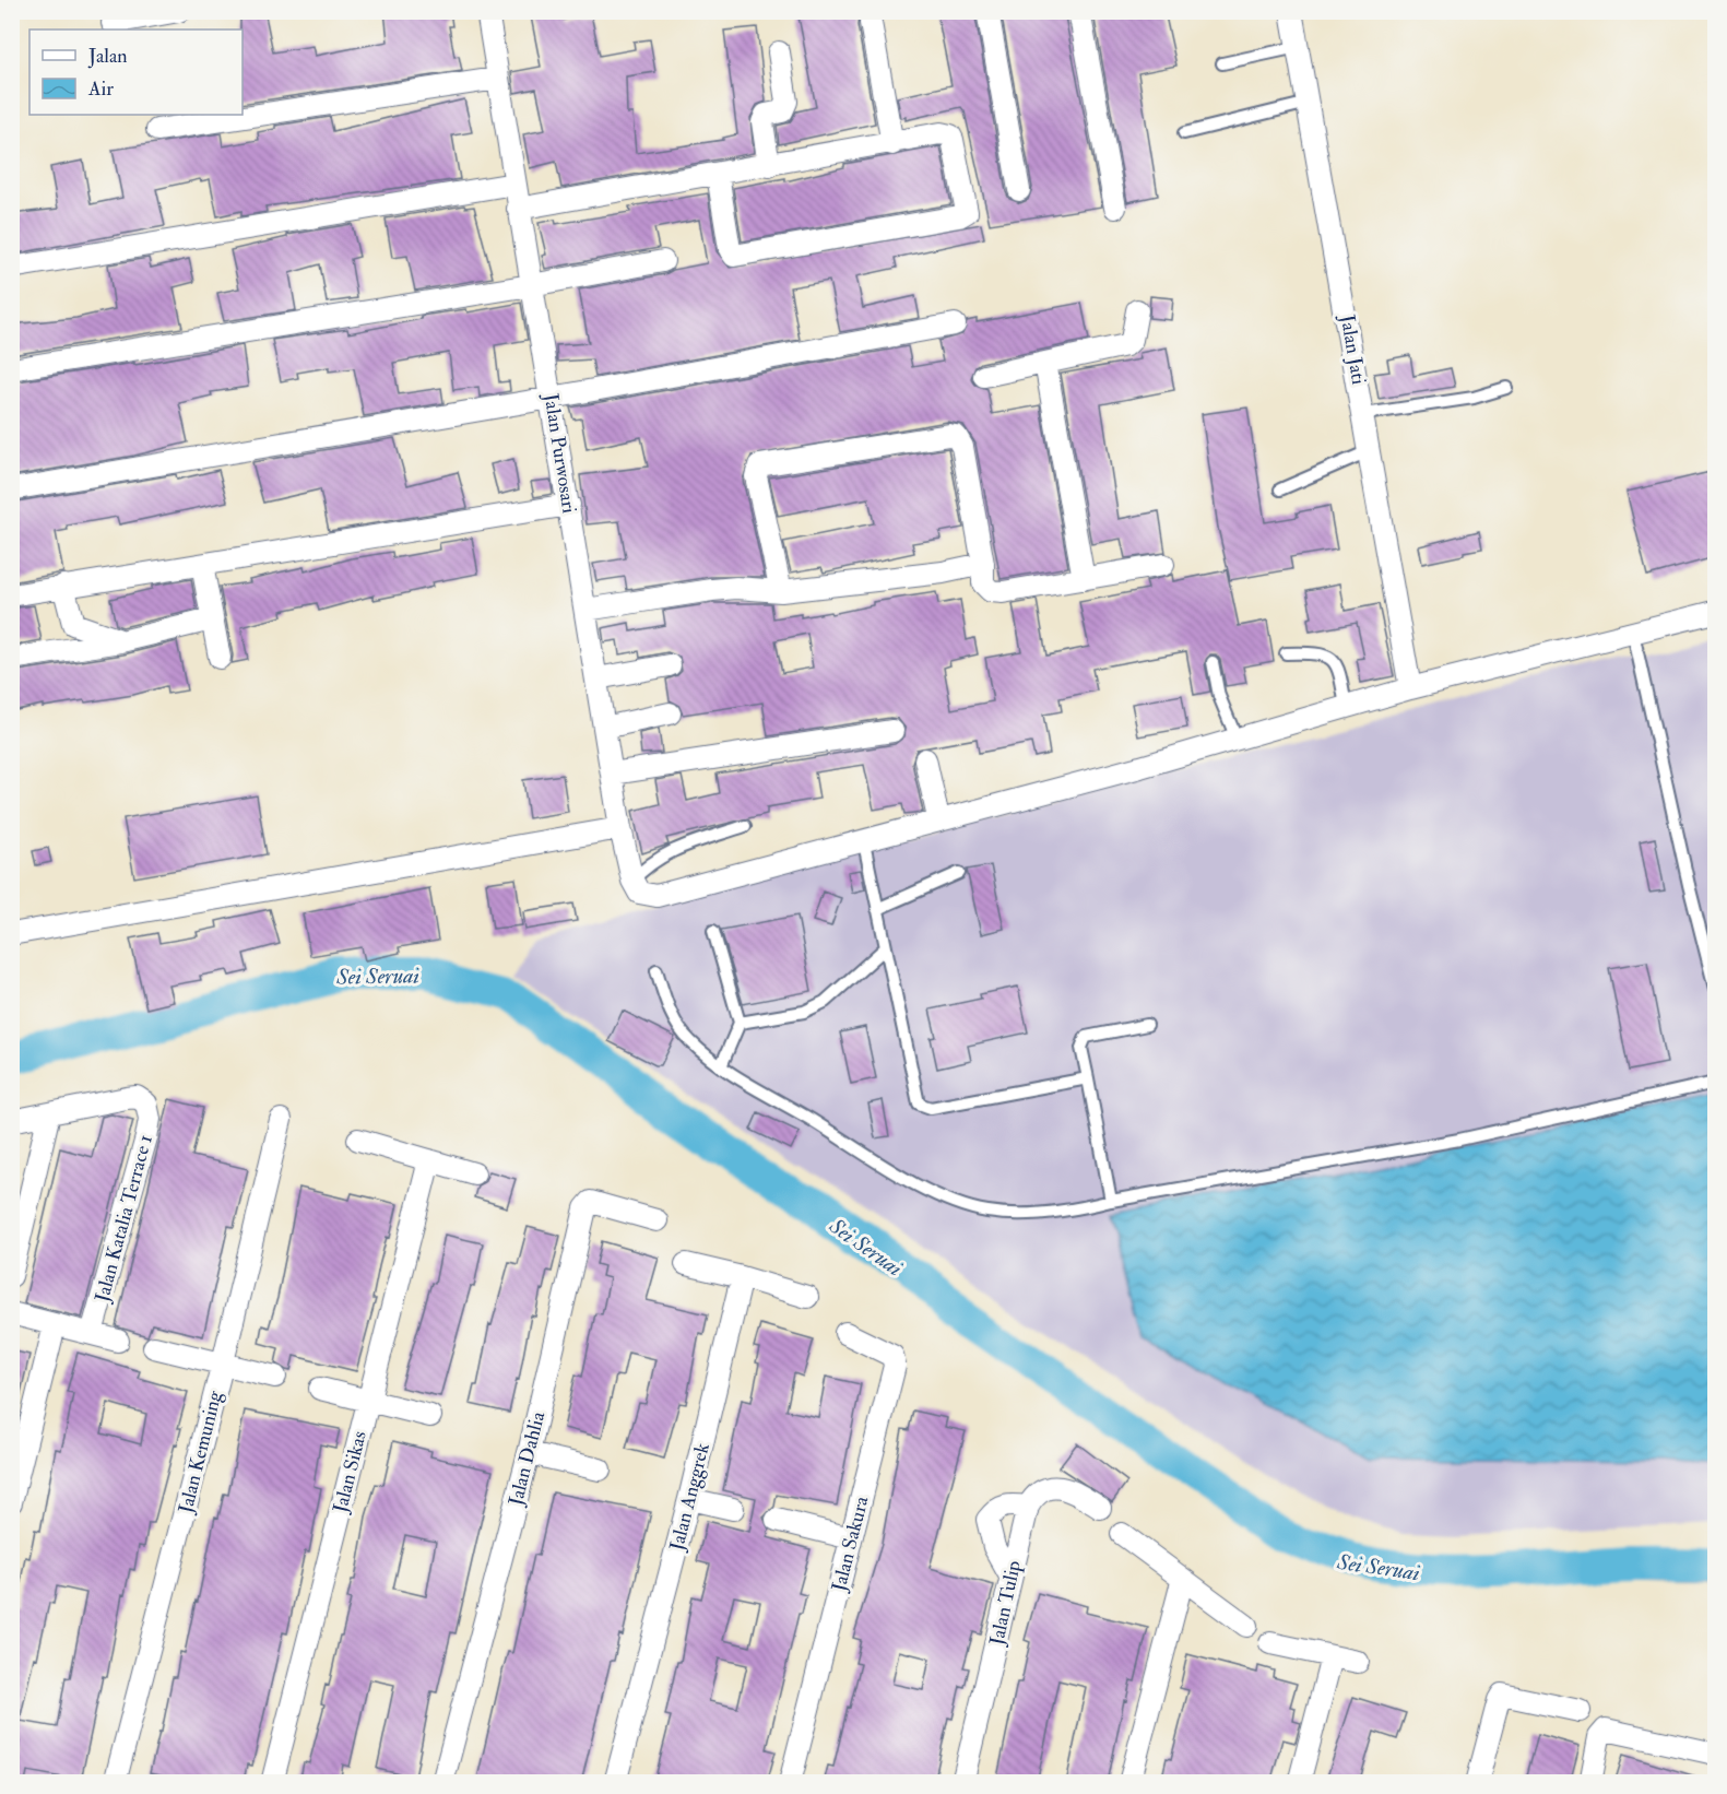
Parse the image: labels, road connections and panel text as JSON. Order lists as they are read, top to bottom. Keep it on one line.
{"streets":{"street":["Jalan Jati","Jalan Purwosari","Jalan Katalia Terrace 1","Jalan Kemuning","Jalan Dahlia","Jalan Sikas","Jalan Anggrek","Jalan Sakura","Jalan Tulip"]},"water":["Sei Seruai"],"legend":["Jalan","Air"]}
